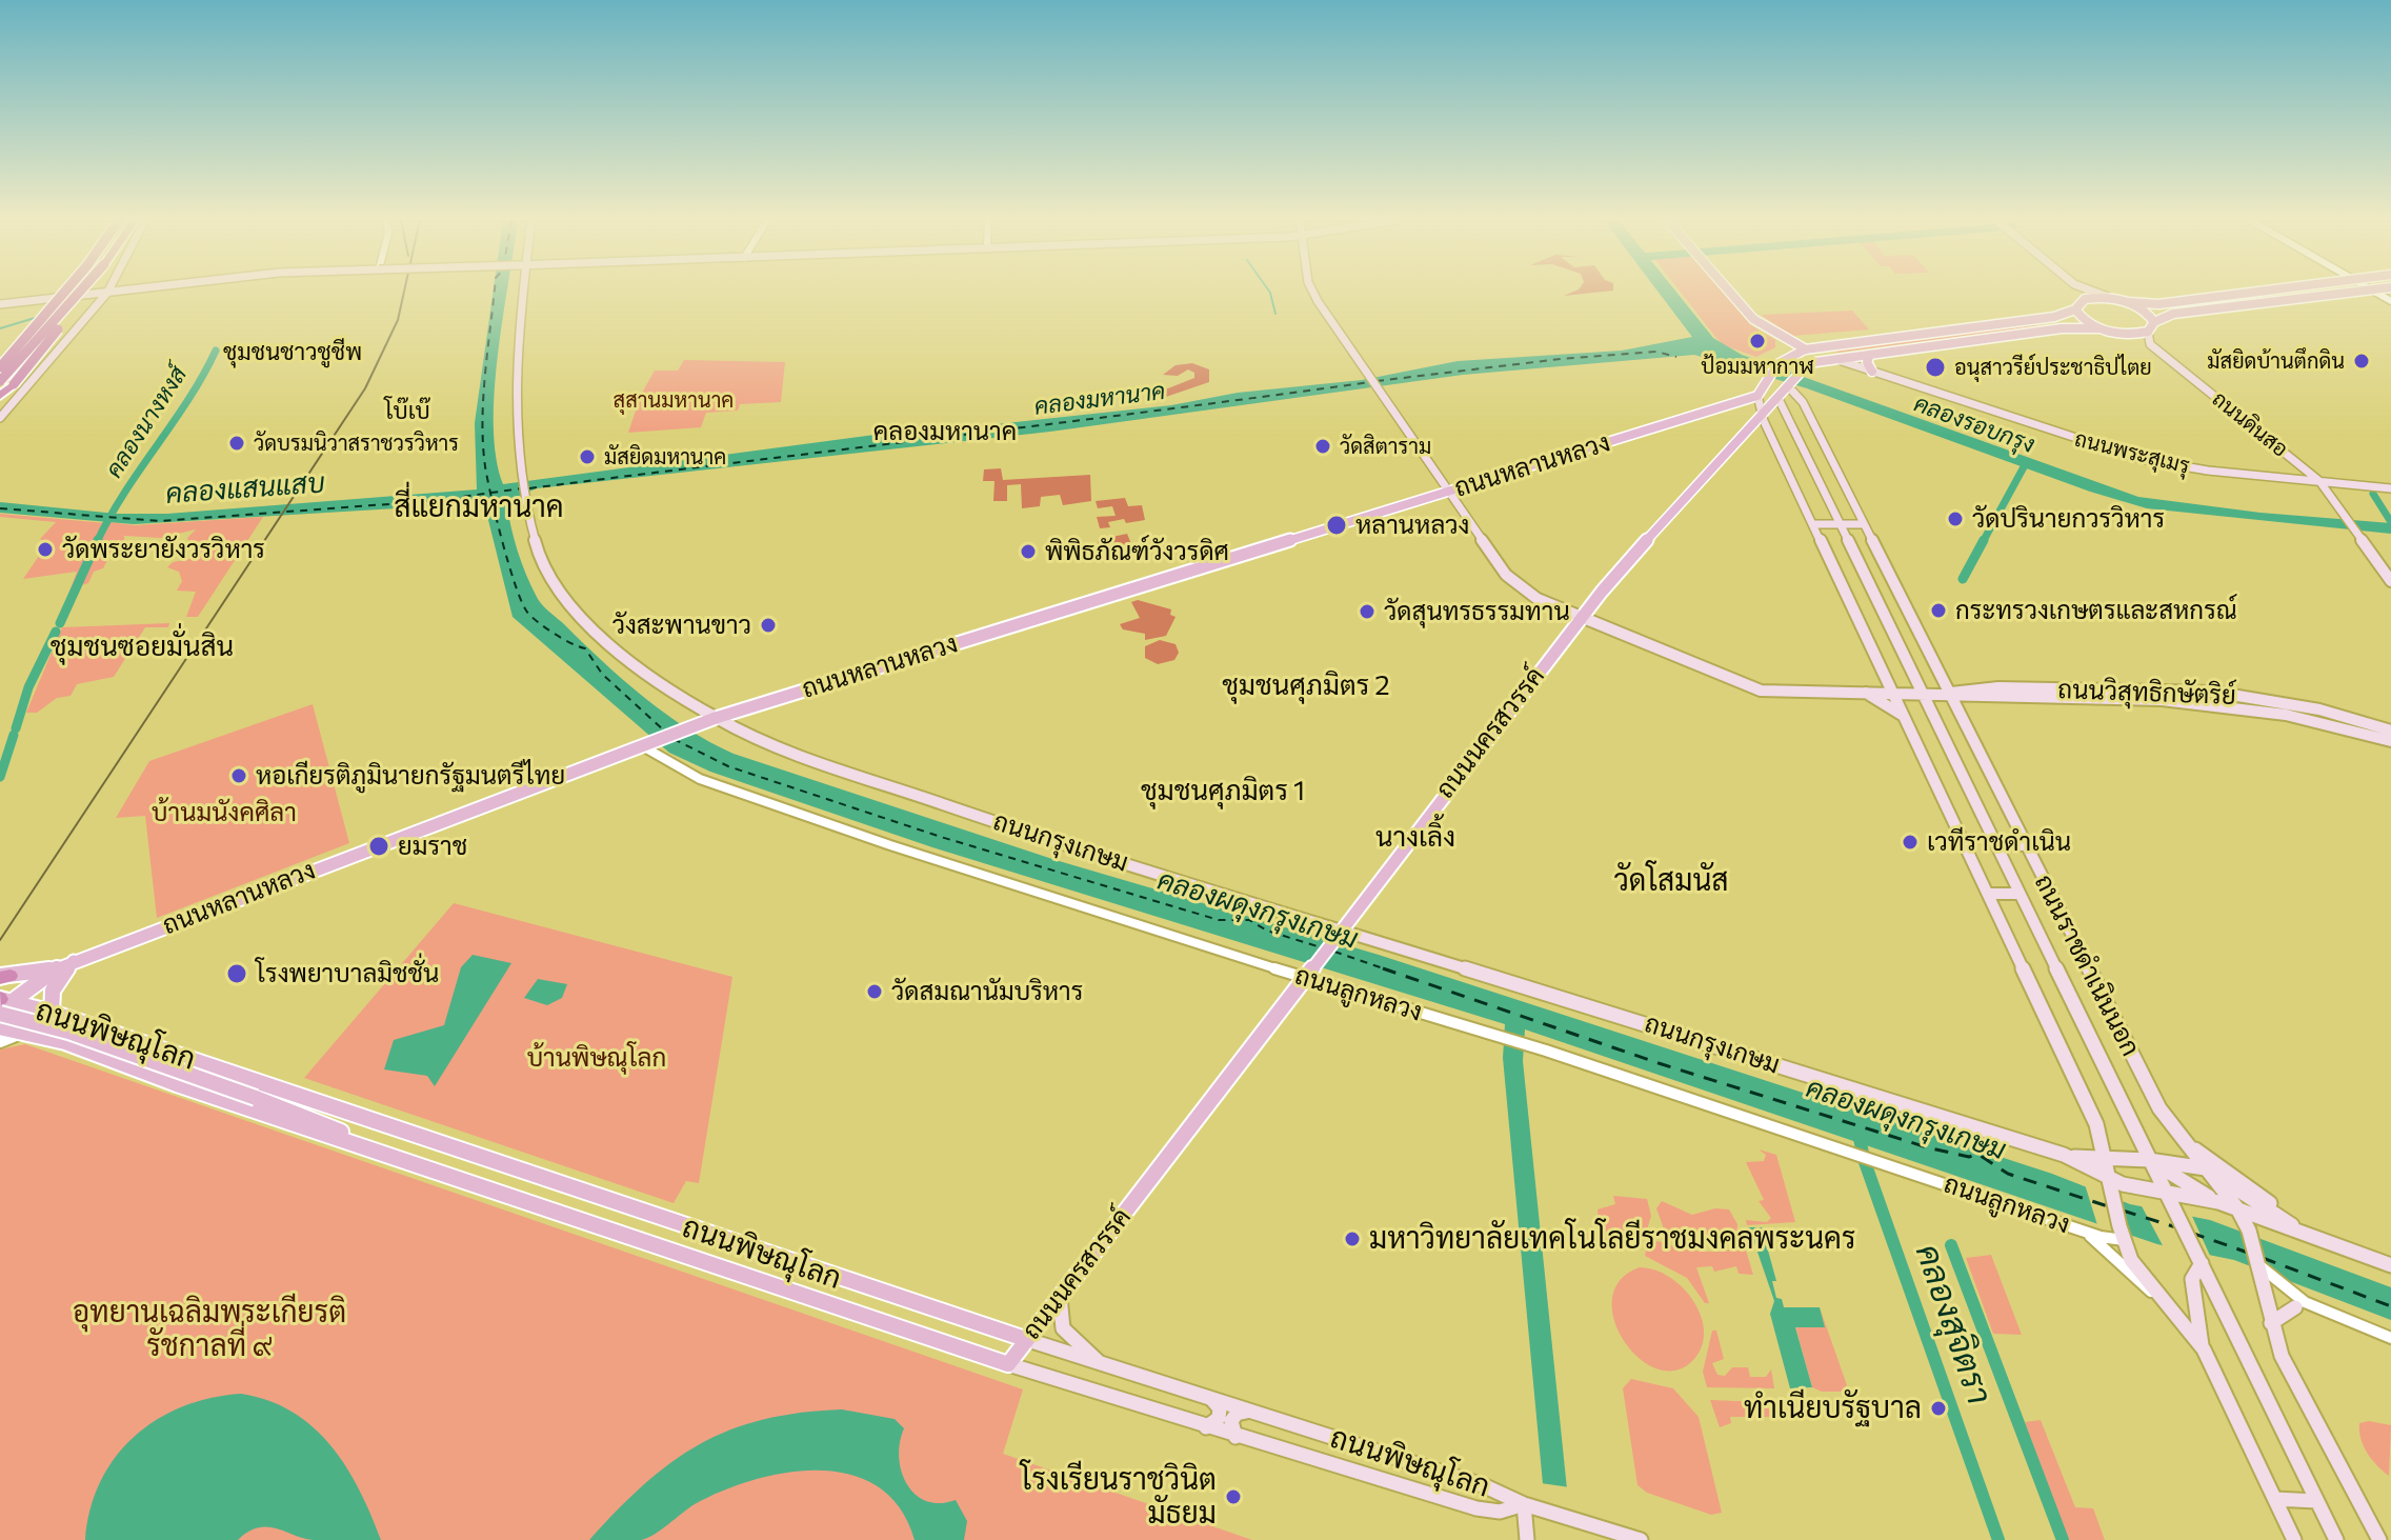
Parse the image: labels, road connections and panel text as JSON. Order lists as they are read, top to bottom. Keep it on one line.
{"streets":{"main road":["ถนนดินสอ","ถนนพระสุเมรุ","ถนนหลานหลวง","ถนนวิสุทธิกษัตริย์","ถนนนครสวรรค์","ถนนกรุงเกษม","ถนนราชดำเนินนอก","ถนนพิษณุโลก"],"street":["ถนนลูกหลวง"]},"crossings":[["ถนนดินสอ","ถนนพระสุเมรุ"],["ถนนพระสุเมรุ","ถนนนครสวรรค์"],["ถนนหลานหลวง","ถนนวิสุทธิกษัตริย์"],["ถนนหลานหลวง","ถนนกรุงเกษม"],["ถนนหลานหลวง","ถนนลูกหลวง"],["ถนนหลานหลวง","ถนนพิษณุโลก"],["ถนนวิสุทธิกษัตริย์","ถนนนครสวรรค์"],["ถนนวิสุทธิกษัตริย์","ถนนราชดำเนินนอก"],["ถนนนครสวรรค์","ถนนกรุงเกษม"],["ถนนนครสวรรค์","ถนนราชดำเนินนอก"],["ถนนนครสวรรค์","ถนนลูกหลวง"],["ถนนนครสวรรค์","ถนนพิษณุโลก"],["ถนนกรุงเกษม","ถนนราชดำเนินนอก"]],"districts":["ชุมชนชาวชูชีพ","โบ๊เบ๊","คลองมหานาค","สี่แยกมหานาค","ชุมชนซอยมั่นสิน","ชุมชนศุภมิตร 2","ชุมชนศุภมิตร 1","นางเลิ้ง","วัดโสมนัส"],"water":["คลองมหานาค","คลองนางหงส์","คลองรอบกรุง","คลองแสนแสบ","คลองผดุงกรุงเกษม","คลองสุจิตรา"],"parks":["สุสานมหานาค","บ้านมนังคศิลา","บ้านพิษณุโลก","อุทยานเฉลิมพระเกียรติ รัชกาลที่ ๙"],"places":["ป้อมมหากาฬ","มัสยิดบ้านตึกดิน","อนุสาวรีย์ประชาธิปไตย","วัดบรมนิวาสราชวรวิหาร","วัดสิตาราม","มัสยิดมหานาค","วัดปรินายกวรวิหาร","หลานหลวง","วัดพระยายังวรวิหาร","พิพิธภัณฑ์วังวรดิศ","กระทรวงเกษตรและสหกรณ์","วัดสุนทรธรรมทาน","วังสะพานขาว","หอเกียรติภูมินายกรัฐมนตรีไทย","เวทีราชดำเนิน","ยมราช","โรงพยาบาลมิชชั่น","วัดสมณานัมบริหาร","มหาวิทยาลัยเทคโนโลยีราชมงคลพระนคร","ทำเนียบรัฐบาล","โรงเรียนราชวินิต มัธยม"]}
